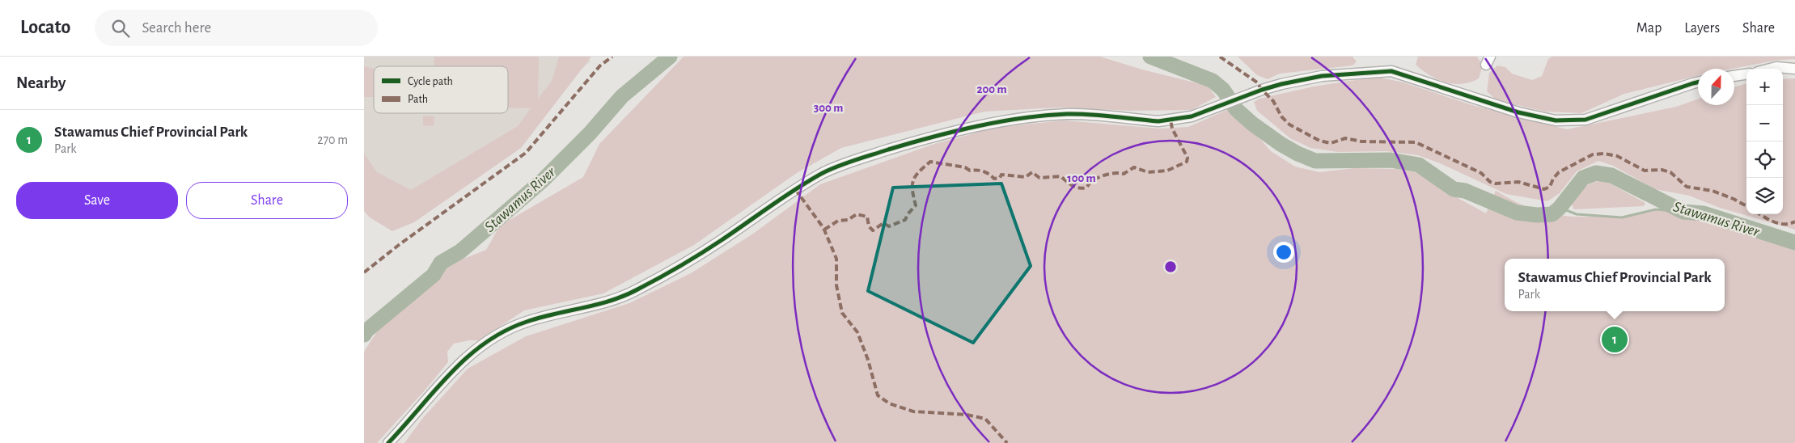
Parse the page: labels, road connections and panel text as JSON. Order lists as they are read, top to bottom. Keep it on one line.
{"water":["Stawamus River"],"legend":["Cycle path","Path"],"north":"top","page":{"header":"Locato","search":"Search here","nav":["Map","Layers","Share"],"heading":"Nearby","map_buttons":["+","−"],"list":[{"mark":"1","name":"Stawamus Chief Provincial Park","note":"Park","value":"270 m"}],"buttons":["Save","Share"],"popup":["Stawamus Chief Provincial Park","Park"],"pins":"1"},"rings":["200 m","300 m","100 m"]}
